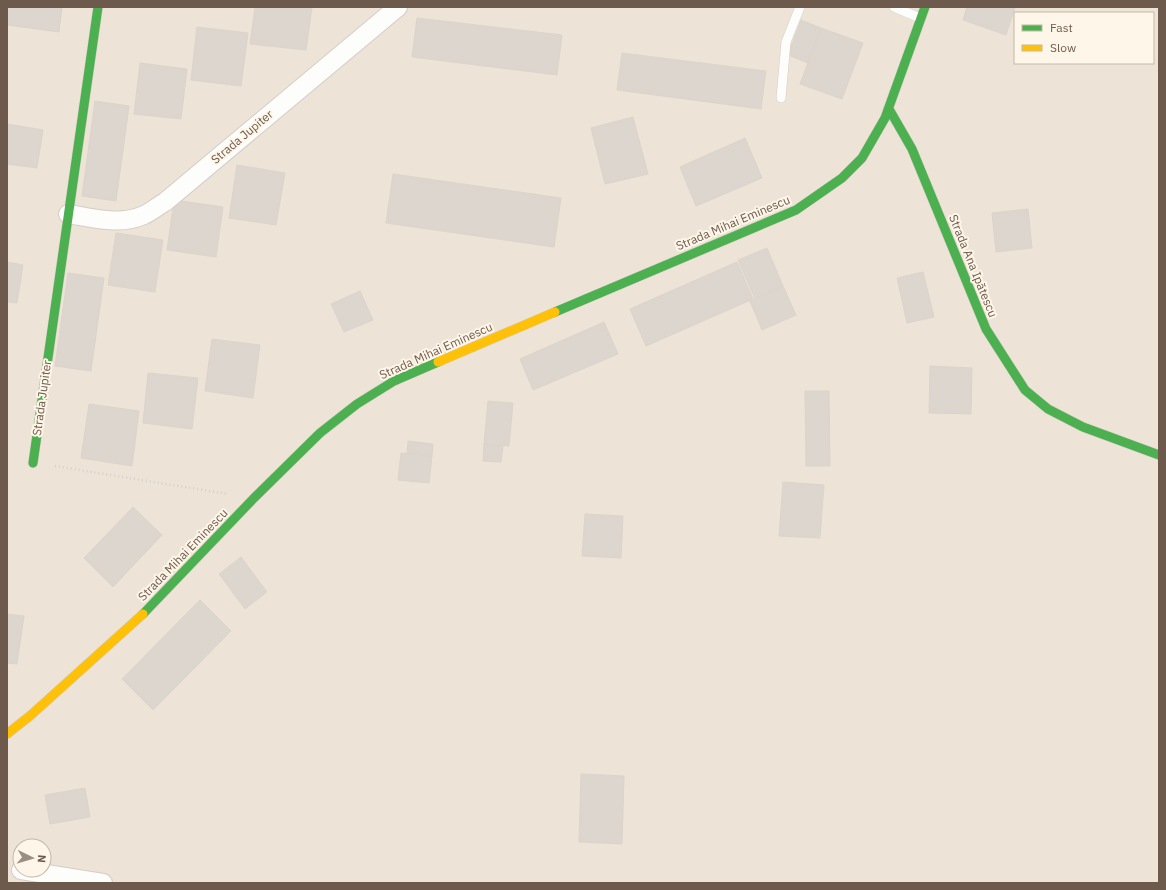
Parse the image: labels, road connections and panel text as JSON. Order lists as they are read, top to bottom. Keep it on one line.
{"streets":{"main road":["Strada Jupiter","Strada Mihai Eminescu","Strada Ana Ipătescu"]},"crossings":[["Strada Mihai Eminescu","Strada Ana Ipătescu"]],"legend":["Fast","Slow"],"north":"right"}
